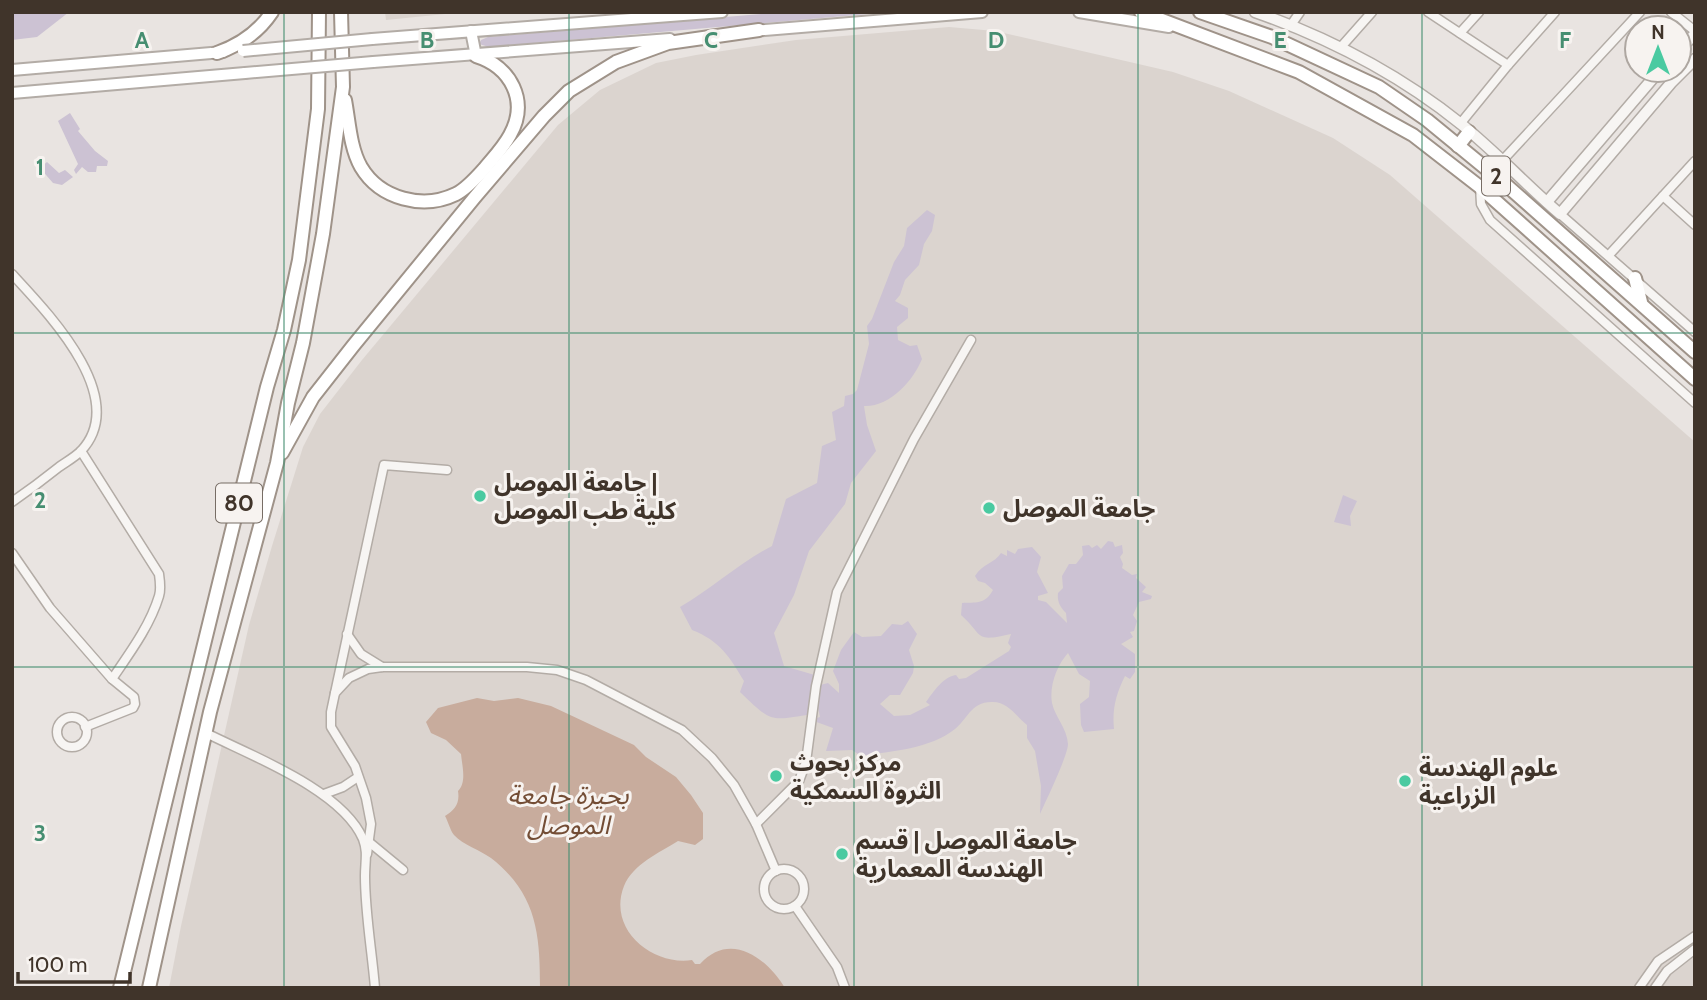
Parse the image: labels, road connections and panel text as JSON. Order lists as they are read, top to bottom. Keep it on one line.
{"streets":{"highway":["2","80"]},"water":["بحيرة جامعة الموصل"],"places":["جامعة الموصل | كلية طب الموصل","جامعة الموصل","مركز بحوث الثروة السمكية","علوم الهندسة الزراعية","جامعة الموصل | قسم الهندسة المعمارية"],"scale_bar":"100 m","north":"top","grid":{"columns":["A","B","C","D","E","F"],"rows":["1","2","3"]}}
